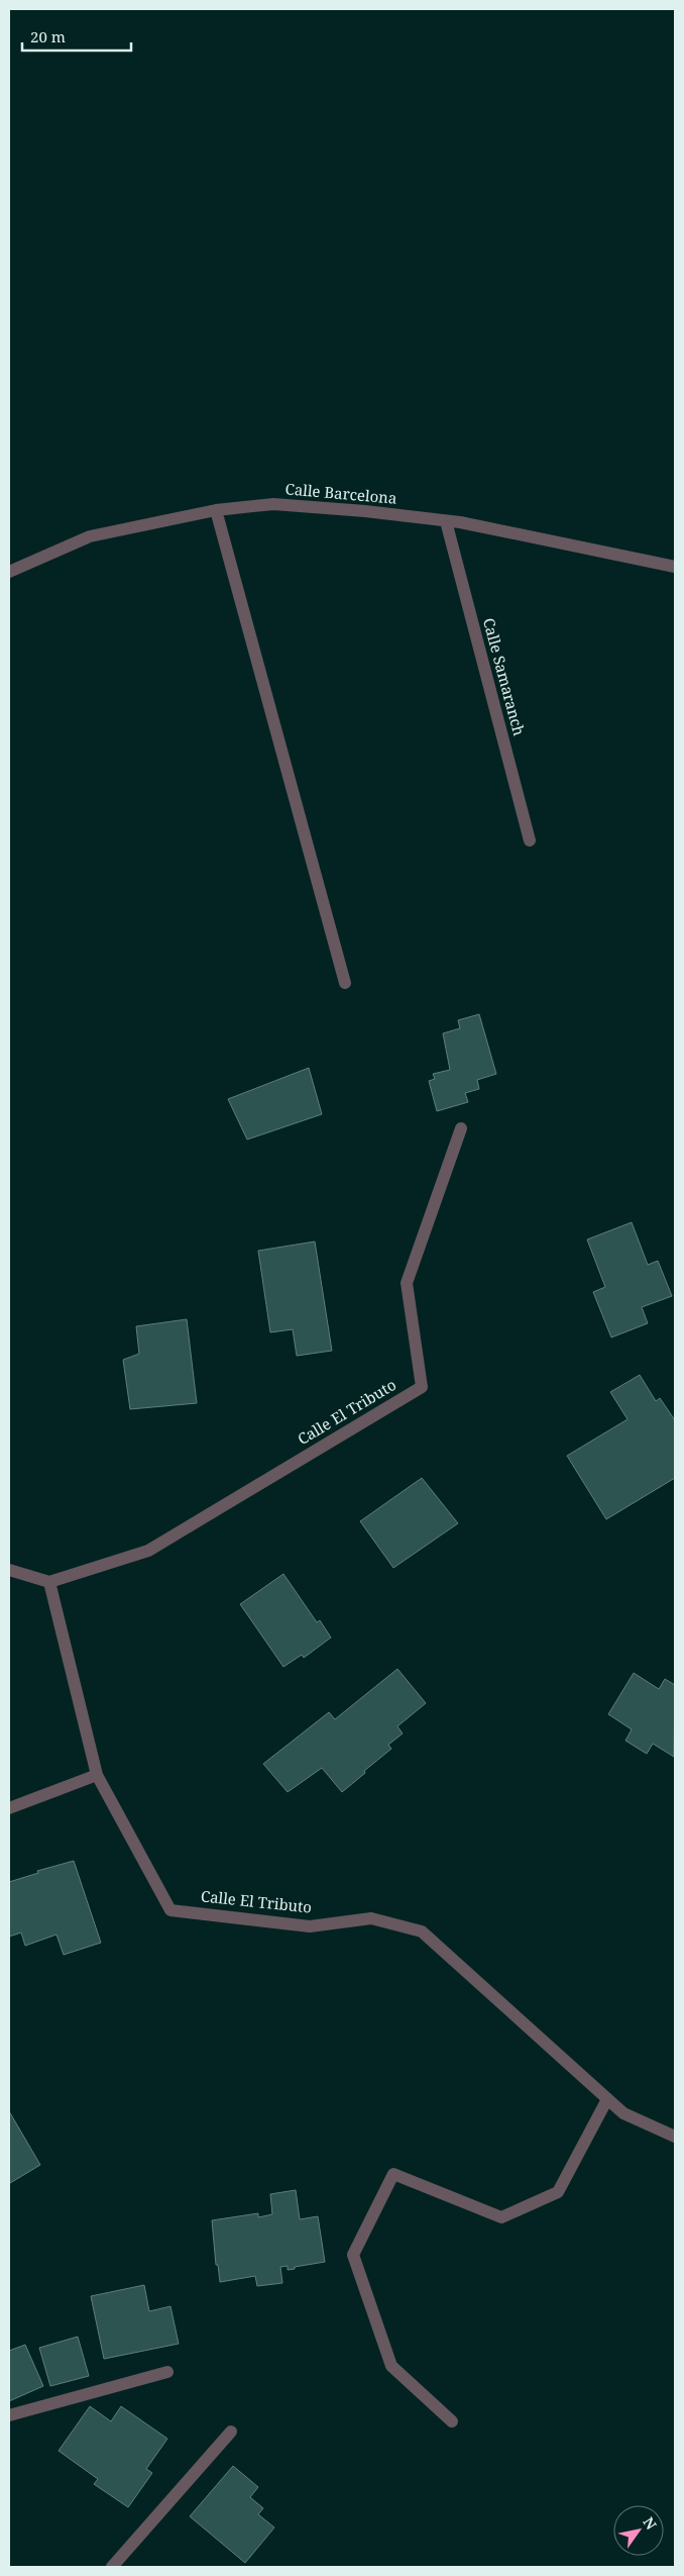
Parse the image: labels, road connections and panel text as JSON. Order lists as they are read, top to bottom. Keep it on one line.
{"streets":{"street":["Calle Barcelona","Calle Samaranch","Calle El Tributo"]},"crossings":[["Calle Barcelona","Calle Samaranch"]],"scale_bar":"20 m","north":"top right"}
